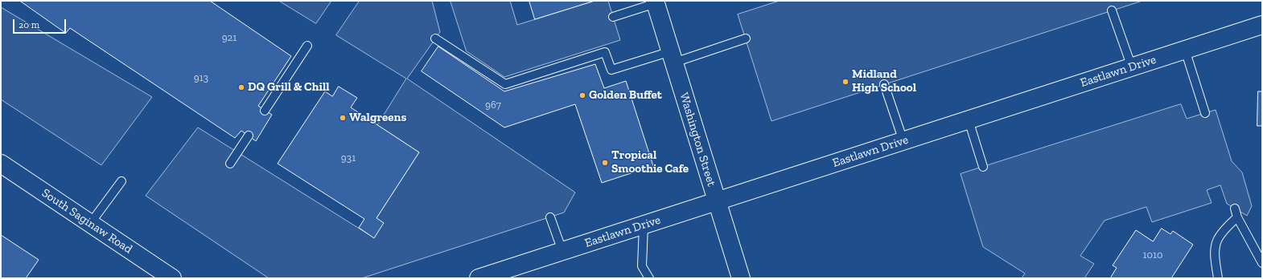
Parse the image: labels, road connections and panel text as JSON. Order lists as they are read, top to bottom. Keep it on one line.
{"streets":{"street":["Eastlawn Drive","Washington Street","South Saginaw Road"]},"crossings":[["Eastlawn Drive","Washington Street"]],"places":["Midland High School","DQ Grill & Chill","Golden Buffet","Walgreens","Tropical Smoothie Cafe"],"house_numbers":["921","913","967","931","1010"],"scale_bar":"20 m"}
